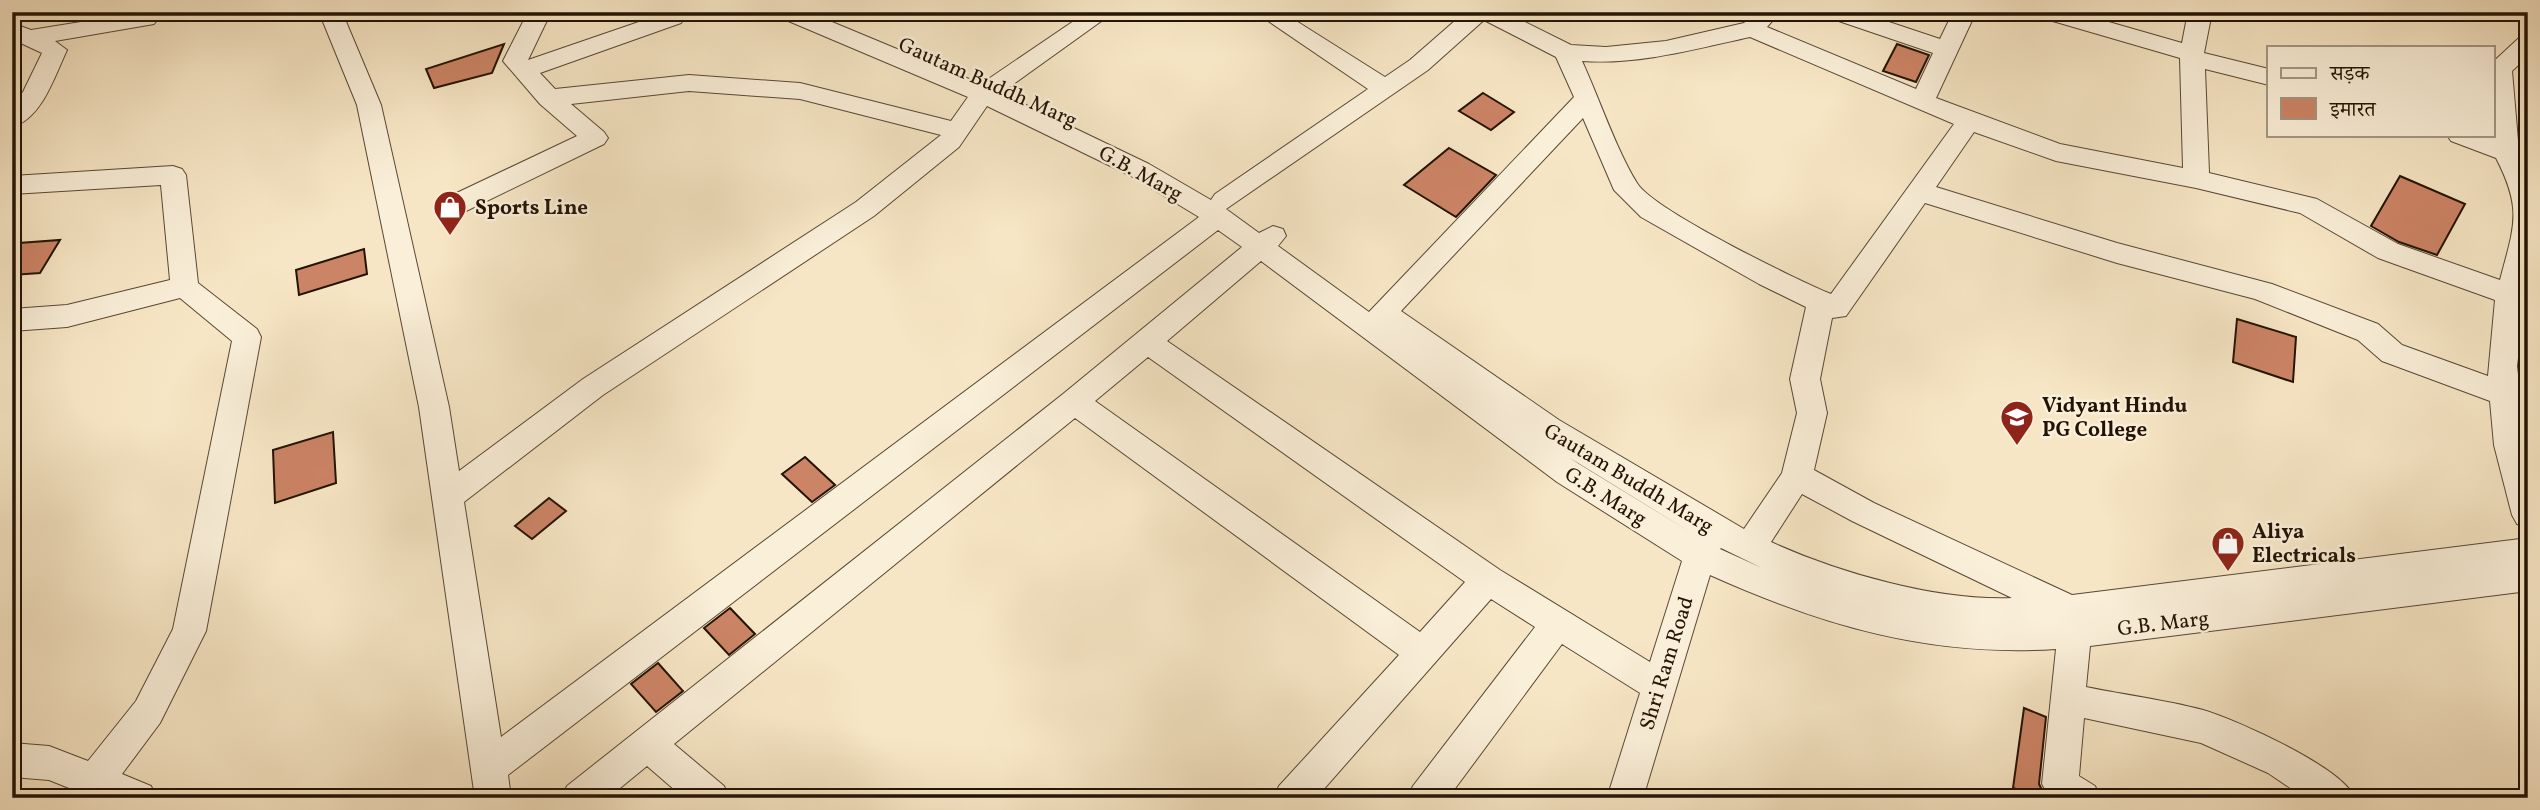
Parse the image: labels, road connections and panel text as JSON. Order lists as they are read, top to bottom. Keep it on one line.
{"streets":{"street":["Gautam Buddh Marg","G.B. Marg","Shri Ram Road"]},"crossings":[["Gautam Buddh Marg","G.B. Marg"],["Gautam Buddh Marg","Shri Ram Road"],["G.B. Marg","Shri Ram Road"]],"places":{"shop":["Sports Line","Aliya Electricals"],"school or university":["Vidyant Hindu PG College"]},"legend":["सड़क","इमारत"]}
